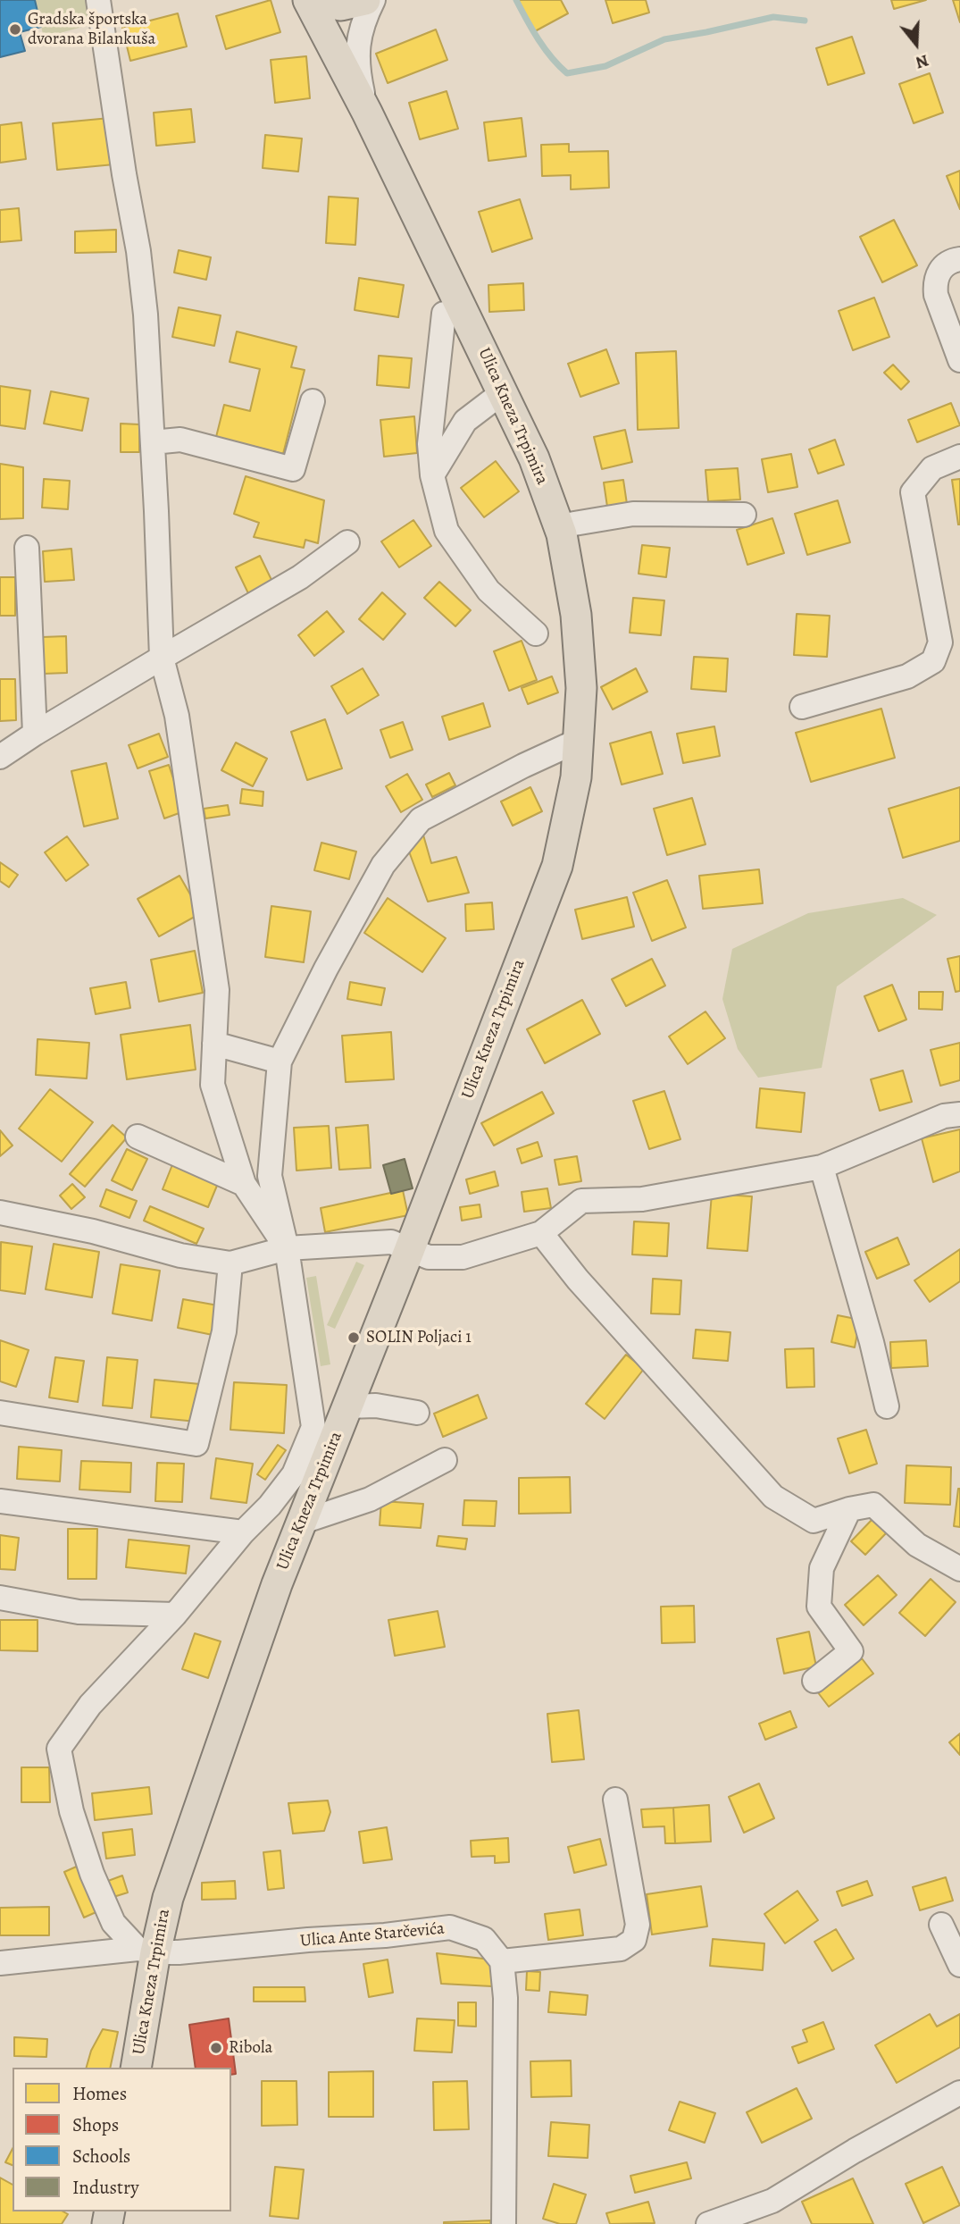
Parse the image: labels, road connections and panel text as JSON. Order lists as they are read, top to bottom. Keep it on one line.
{"streets":{"main road":["Ulica Kneza Trpimira"],"street":["Ulica Ante Starčevića"]},"crossings":[["Ulica Kneza Trpimira","Ulica Ante Starčevića"]],"places":["Gradska športska dvorana Bilankuša","SOLIN Poljaci 1","Ribola"],"legend":["Homes","Shops","Schools","Industry"],"north":"bottom"}
